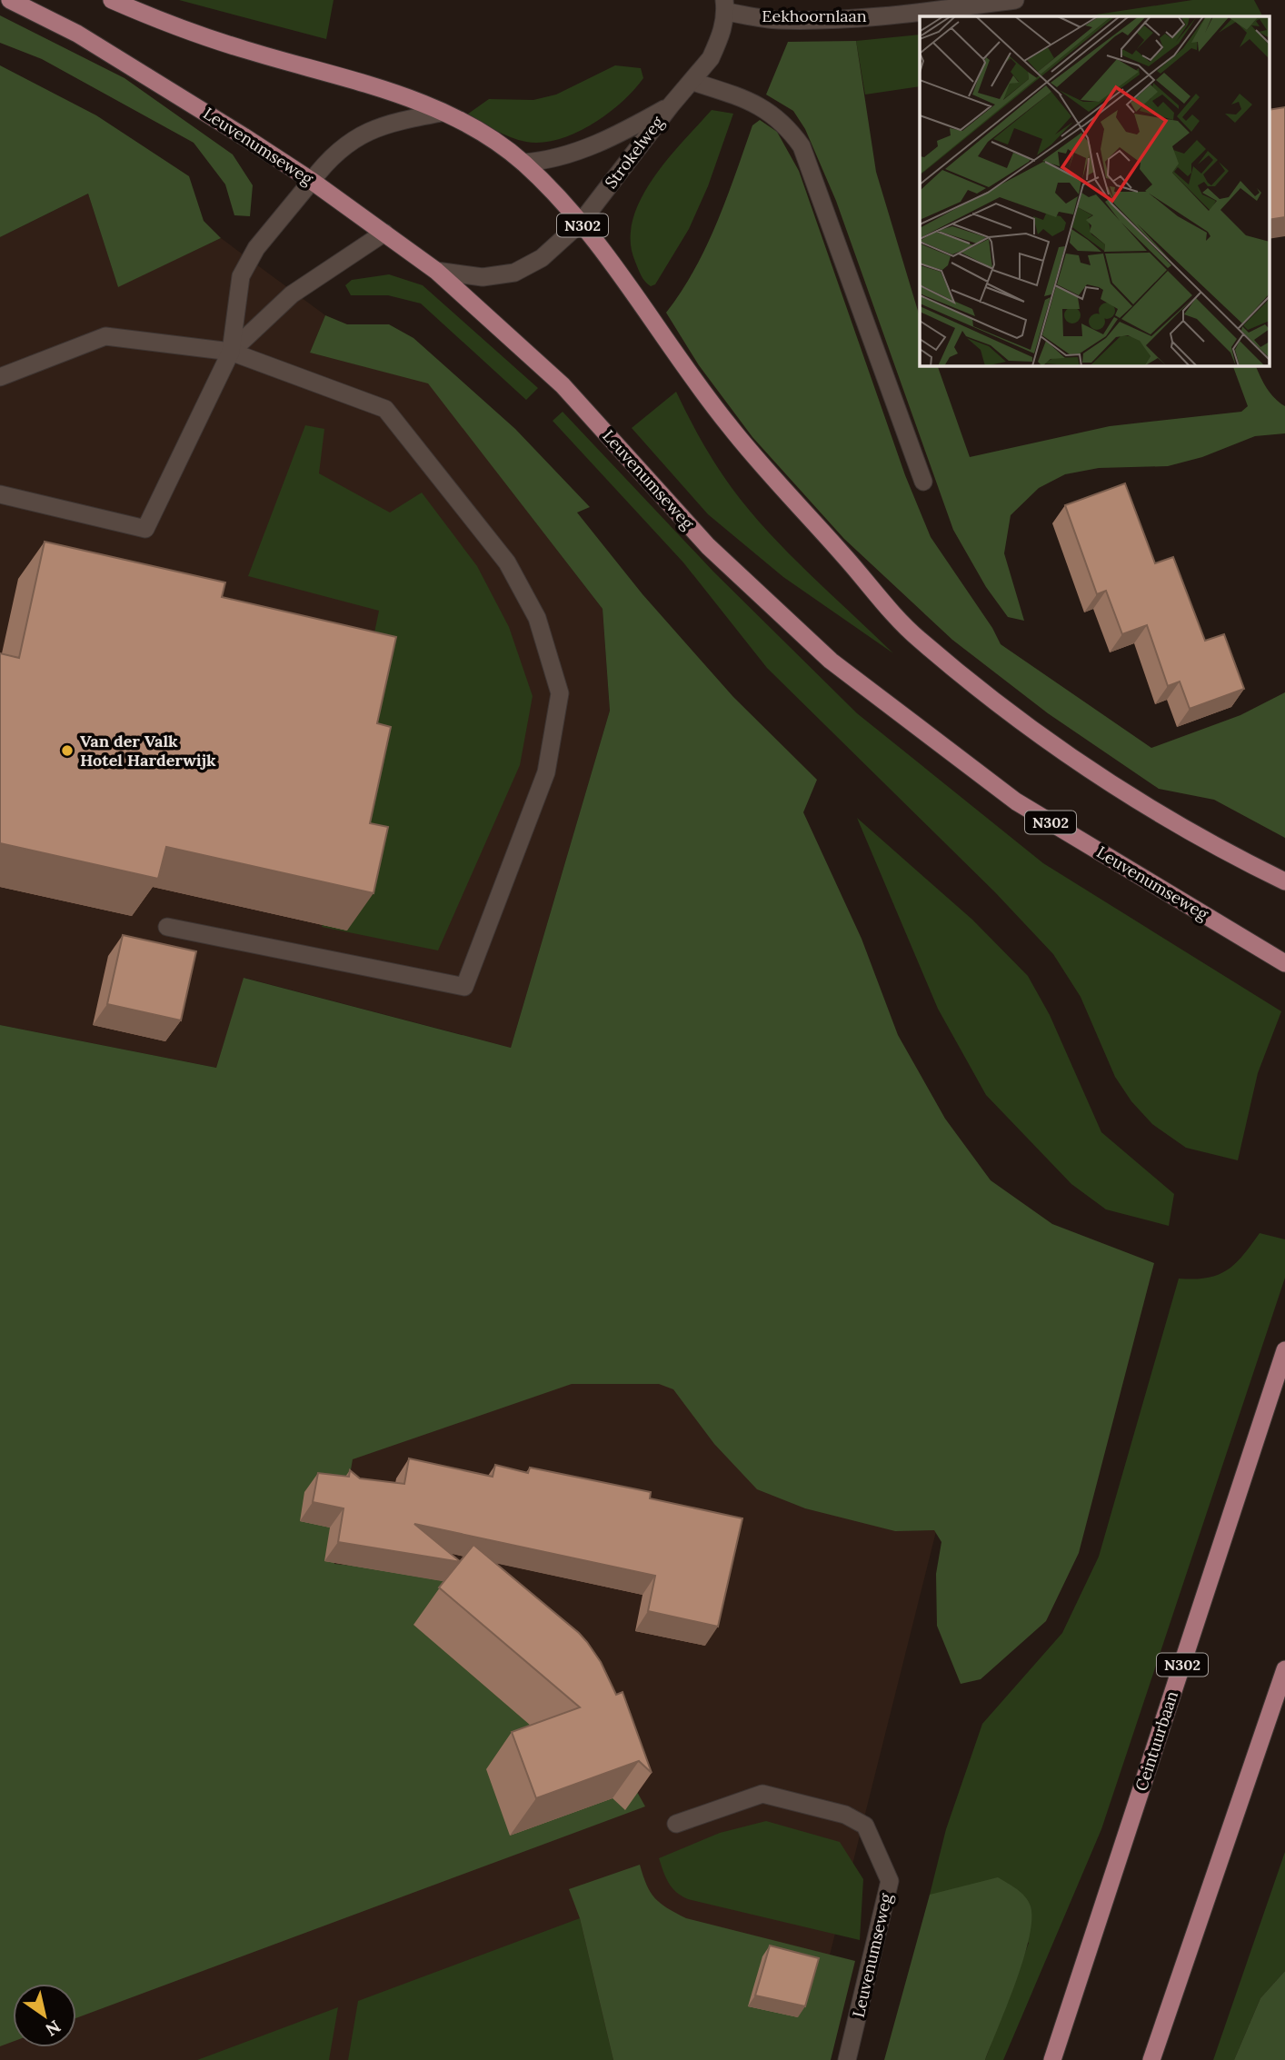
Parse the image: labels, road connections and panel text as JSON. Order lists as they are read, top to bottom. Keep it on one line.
{"streets":{"main road":["Leuvenumseweg","N302","Ceintuurbaan"],"street":["Eekhoornlaan","Strokelweg"]},"crossings":[["Eekhoornlaan","Strokelweg"],["Leuvenumseweg","Strokelweg"],["Strokelweg","N302"]],"places":["Van der Valk Hotel Harderwijk"],"north":"bottom right"}
